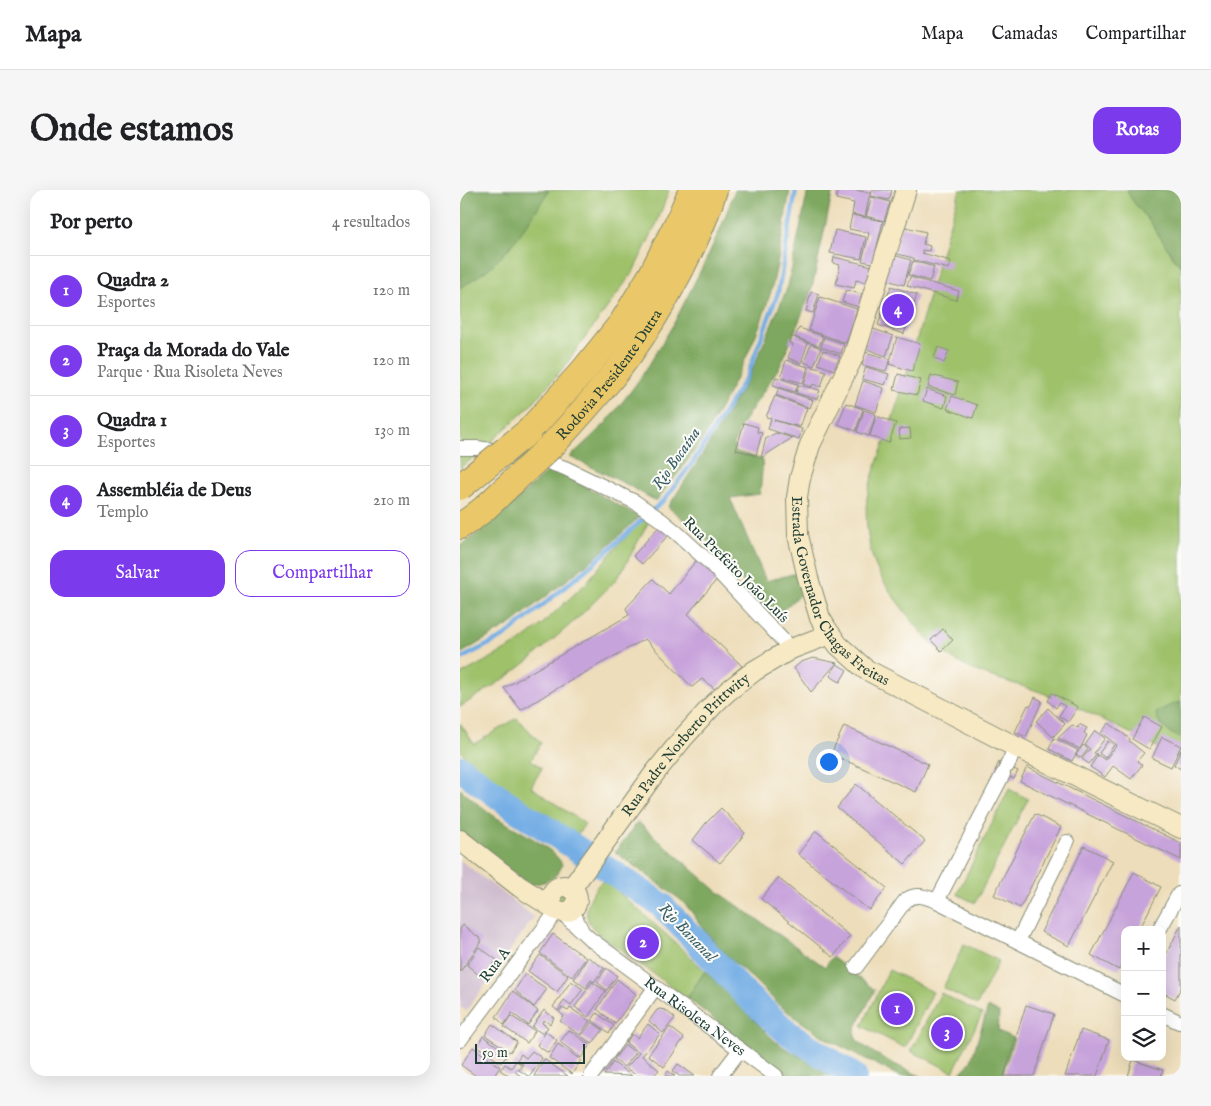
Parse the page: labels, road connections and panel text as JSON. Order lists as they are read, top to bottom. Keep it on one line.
{"streets":{"highway":["Rodovia Presidente Dutra"],"main road":["Estrada Governador Chagas Freitas","Rua Padre Norberto Prittwity","Rua Risoleta Neves"],"street":["Rua Prefeito João Luís","Rua A"]},"crossings":[["Rua Prefeito João Luís","Rua Padre Norberto Prittwity"],["Estrada Governador Chagas Freitas","Rua Padre Norberto Prittwity"],["Rua Padre Norberto Prittwity","Rua A"],["Rua Padre Norberto Prittwity","Rua Risoleta Neves"],["Rua A","Rua Risoleta Neves"]],"water":["Rio Bocaína","Rio Bananal"],"scale_bar":"50 m","page":{"header":"Mapa","nav":["Mapa","Camadas","Compartilhar"],"buttons":["Rotas",["Salvar","Compartilhar"]],"title":"Onde estamos","heading":["Por perto","4 resultados"],"list":[{"mark":"1","name":"Quadra 2","note":"Esportes","value":"120 m"},{"mark":"2","name":"Praça da Morada do Vale","note":"Parque · Rua Risoleta Neves","value":"120 m"},{"mark":"3","name":"Quadra 1","note":"Esportes","value":"130 m"},{"mark":"4","name":"Assembléia de Deus","note":"Templo","value":"210 m"}],"pins":["4","2","1","3"],"map_buttons":["+","−"],"scale":"50 m"}}
